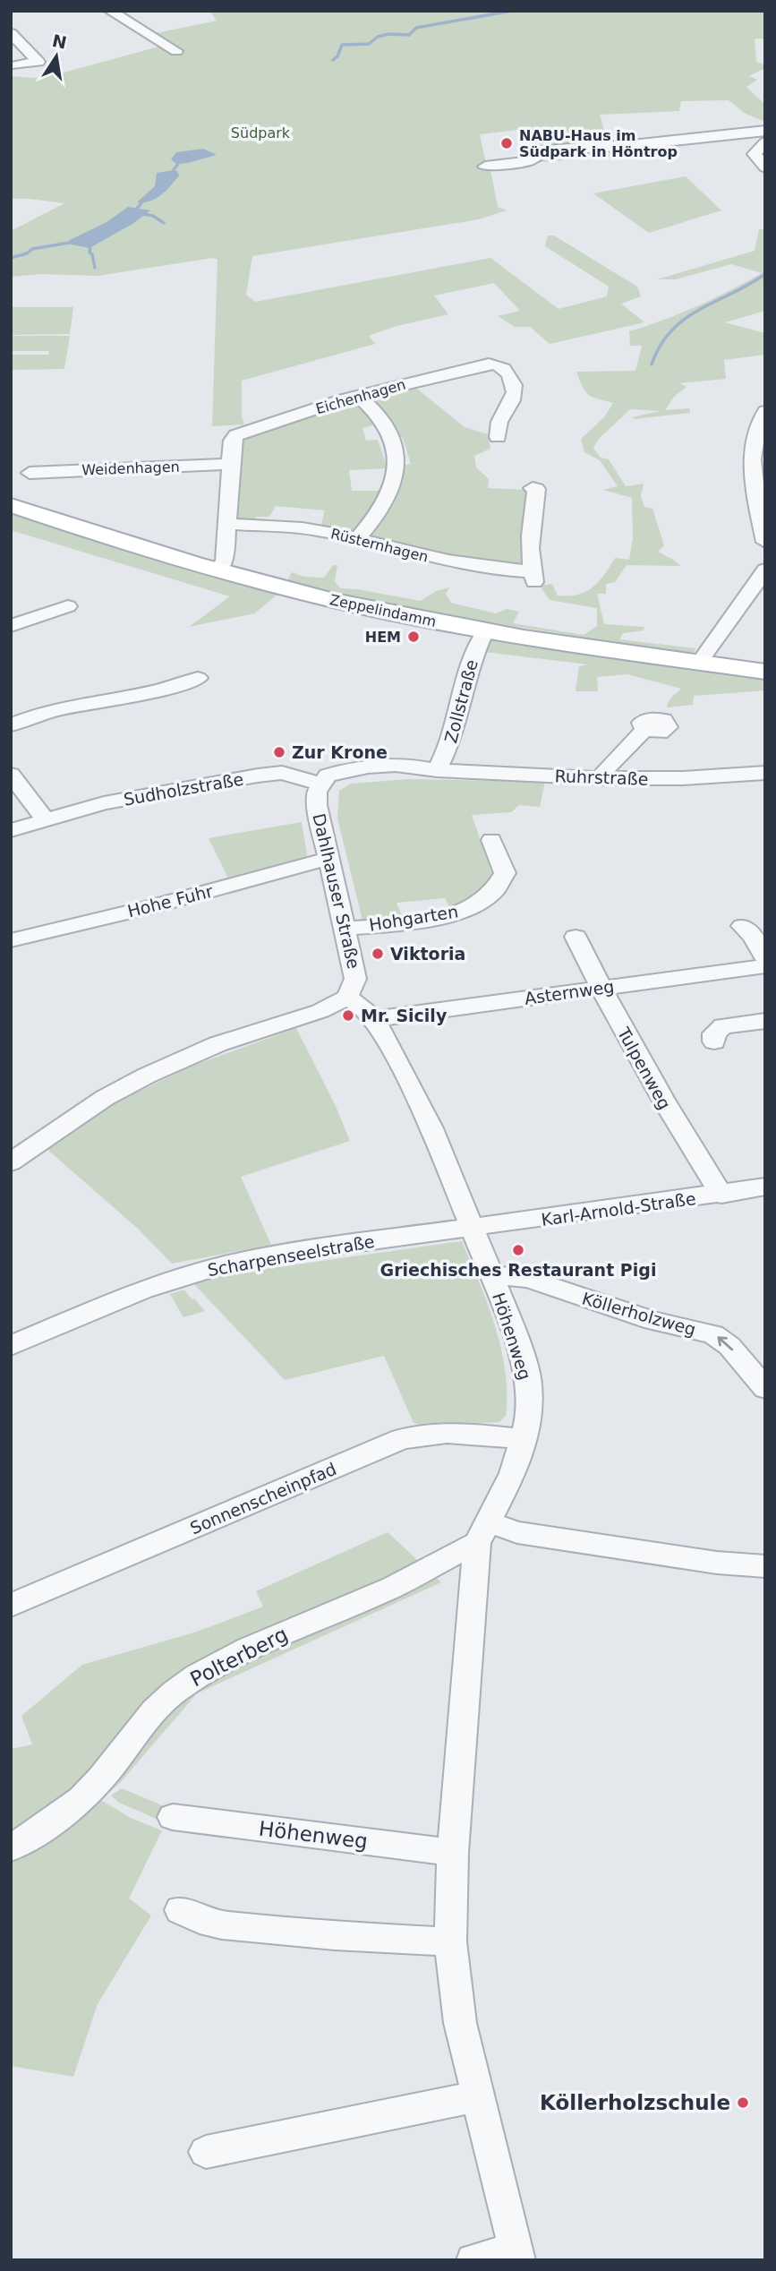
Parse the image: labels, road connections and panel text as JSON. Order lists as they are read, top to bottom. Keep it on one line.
{"streets":{"main road":["Zeppelindamm"],"street":["Eichenhagen","Weidenhagen","Rüsternhagen","Zollstraße","Ruhrstraße","Sudholzstraße","Dahlhauser Straße","Hohe Fuhr","Hohgarten","Asternweg","Tulpenweg","Karl-Arnold-Straße","Scharpenseelstraße","Köllerholzweg","Höhenweg","Sonnenscheinpfad","Polterberg"]},"crossings":[["Eichenhagen","Weidenhagen"],["Zeppelindamm","Zollstraße"],["Zollstraße","Ruhrstraße"],["Ruhrstraße","Sudholzstraße"],["Ruhrstraße","Dahlhauser Straße"],["Sudholzstraße","Dahlhauser Straße"],["Dahlhauser Straße","Hohe Fuhr"],["Dahlhauser Straße","Hohgarten"],["Dahlhauser Straße","Höhenweg"],["Asternweg","Tulpenweg"],["Asternweg","Höhenweg"],["Tulpenweg","Karl-Arnold-Straße"],["Karl-Arnold-Straße","Scharpenseelstraße"],["Karl-Arnold-Straße","Höhenweg"],["Scharpenseelstraße","Höhenweg"],["Köllerholzweg","Höhenweg"],["Höhenweg","Sonnenscheinpfad"],["Höhenweg","Polterberg"]],"one_way":["Köllerholzweg"],"parks":["Südpark"],"places":["NABU-Haus im Südpark in Höntrop","HEM","Zur Krone","Viktoria","Mr. Sicily","Griechisches Restaurant Pigi","Köllerholzschule"],"north":"top"}
